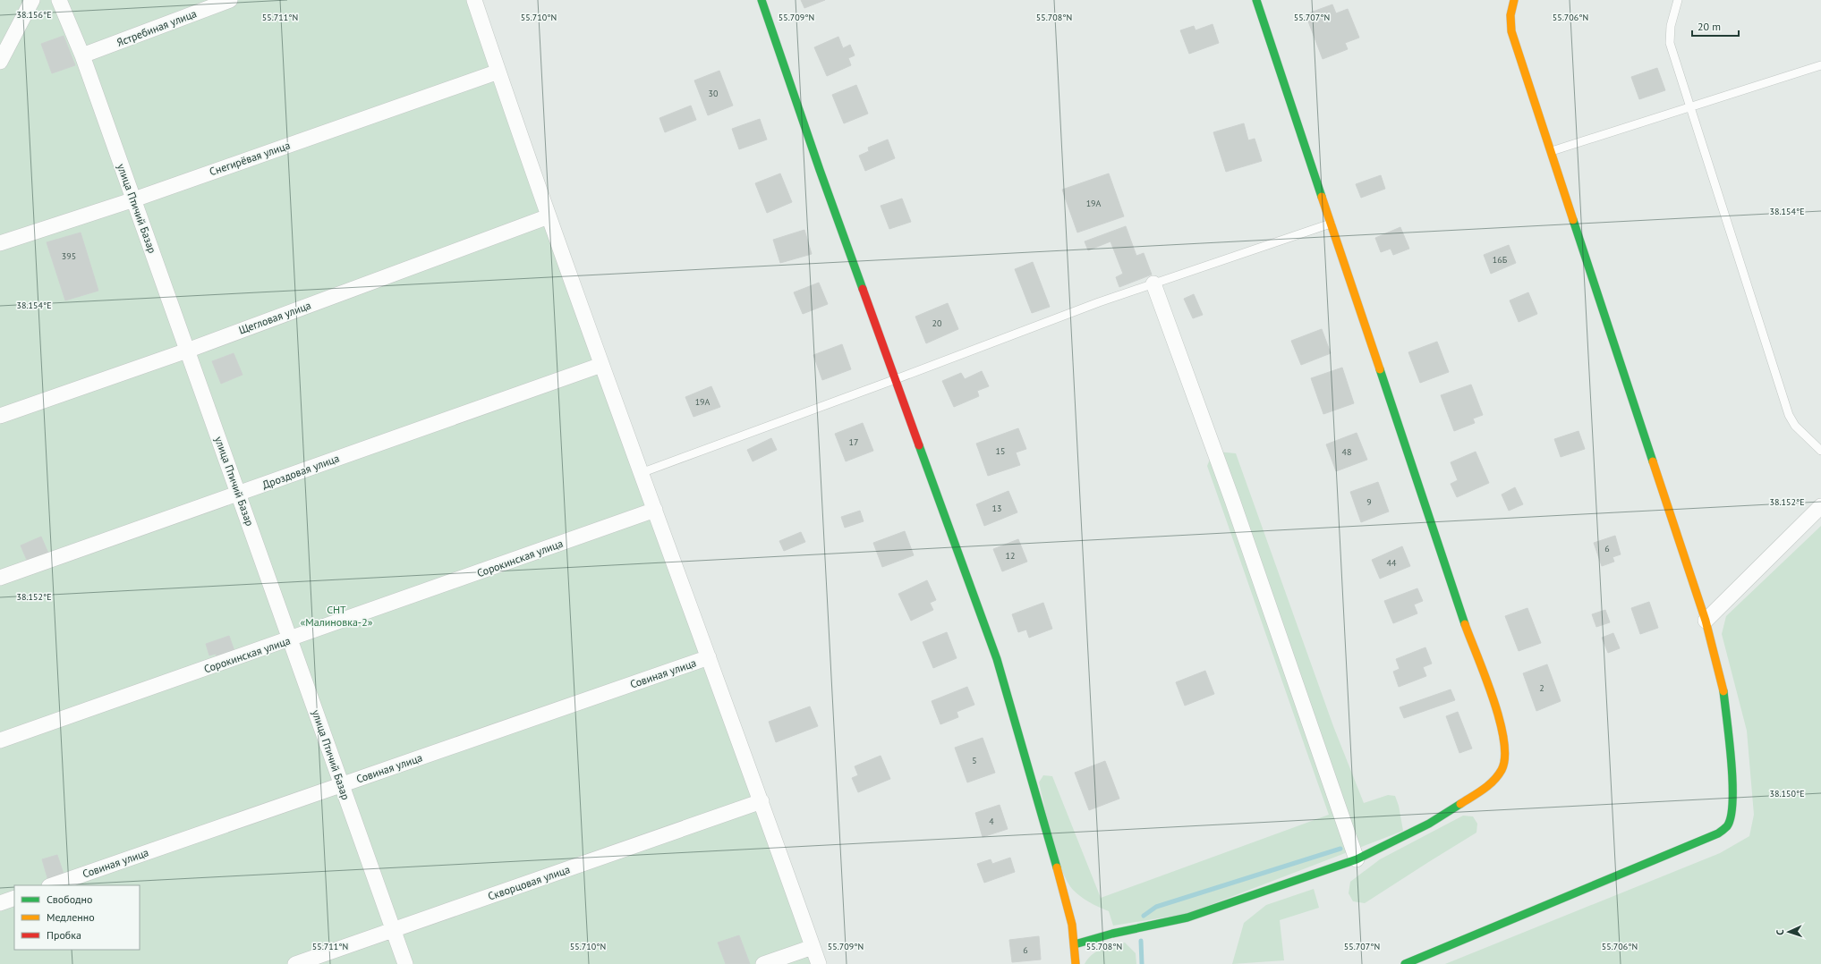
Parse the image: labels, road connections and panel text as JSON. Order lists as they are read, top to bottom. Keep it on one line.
{"streets":{"street":["Ястребиная улица","Снегирёвая улица","улица Птичий Базар","Щегловая улица","Дроздовая улица","Сорокинская улица","Совиная улица","Скворцовая улица"]},"crossings":[["Ястребиная улица","улица Птичий Базар"],["Снегирёвая улица","улица Птичий Базар"],["улица Птичий Базар","Щегловая улица"],["улица Птичий Базар","Дроздовая улица"],["улица Птичий Базар","Сорокинская улица"],["улица Птичий Базар","Совиная улица"],["улица Птичий Базар","Скворцовая улица"]],"parks":["СНТ «Малиновка-2»"],"house_numbers":["30","19А","395","16Б","20","19А","17","15","48","9","13","6","12","44","2","5","4","6"],"legend":["Свободно","Медленно","Пробка"],"scale_bar":"20 m","north":"left","coordinates":["38.156°E","55.711°N","55.710°N","55.709°N","55.708°N","55.707°N","55.706°N","38.154°E","38.152°E","38.150°E"]}
